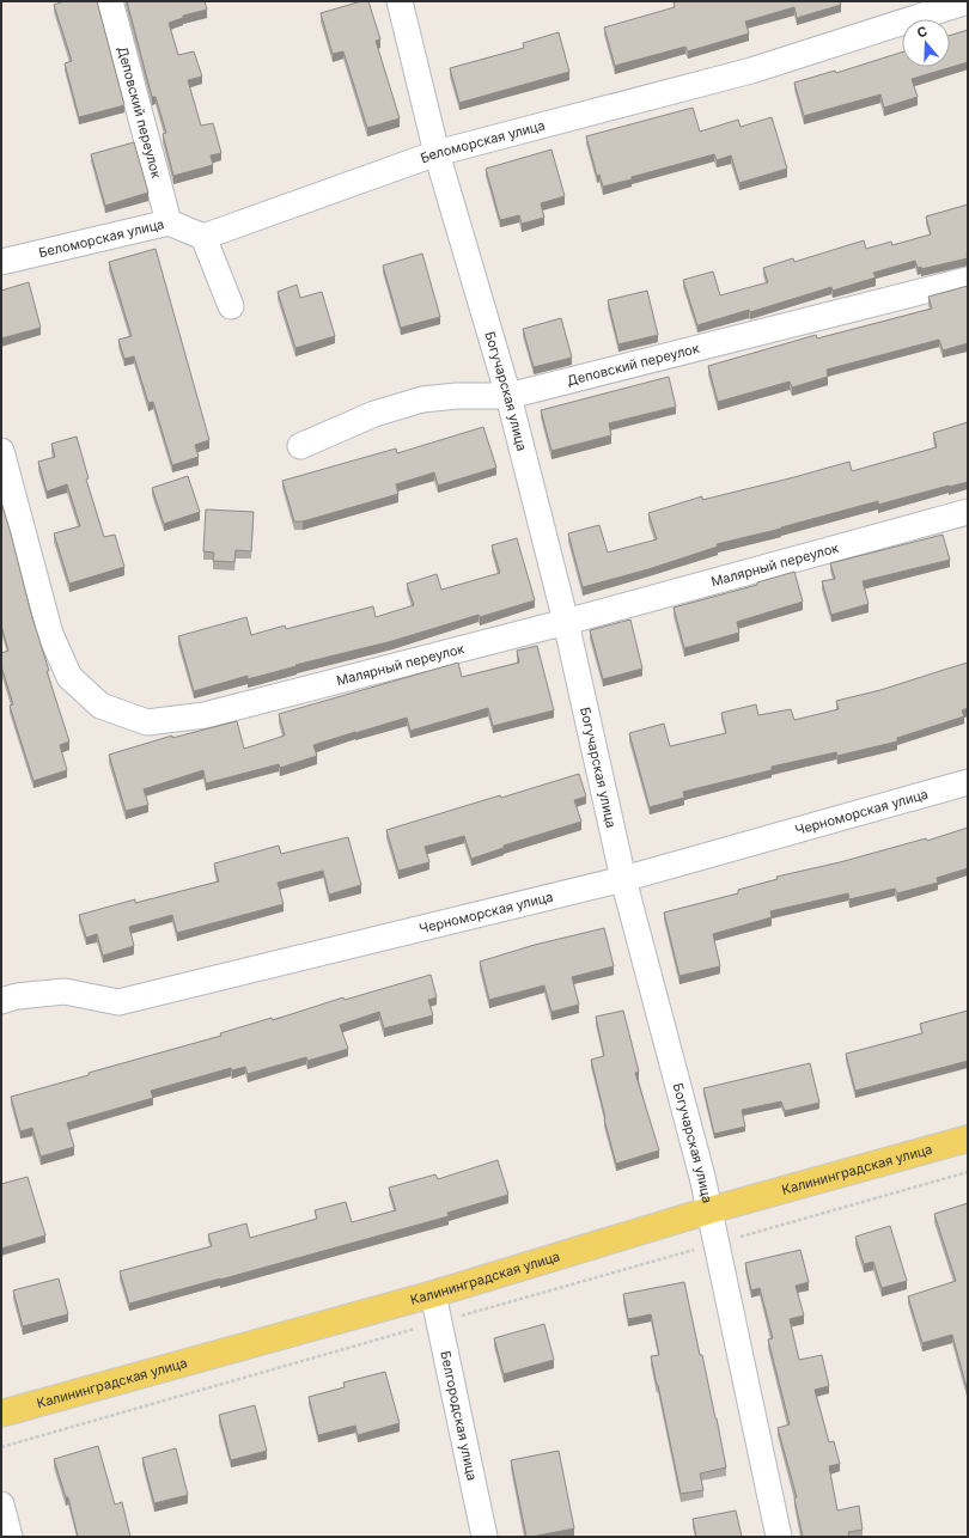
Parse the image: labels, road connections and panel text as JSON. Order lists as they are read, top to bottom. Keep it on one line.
{"streets":{"main road":["Калининградская улица"],"street":["Деповский переулок","Беломорская улица","Богучарская улица","Малярный переулок","Черноморская улица","Белгородская улица"]},"crossings":[["Деповский переулок","Беломорская улица"],["Деповский переулок","Богучарская улица"],["Беломорская улица","Богучарская улица"],["Богучарская улица","Малярный переулок"],["Богучарская улица","Черноморская улица"],["Богучарская улица","Калининградская улица"],["Калининградская улица","Белгородская улица"]],"north":"top"}
